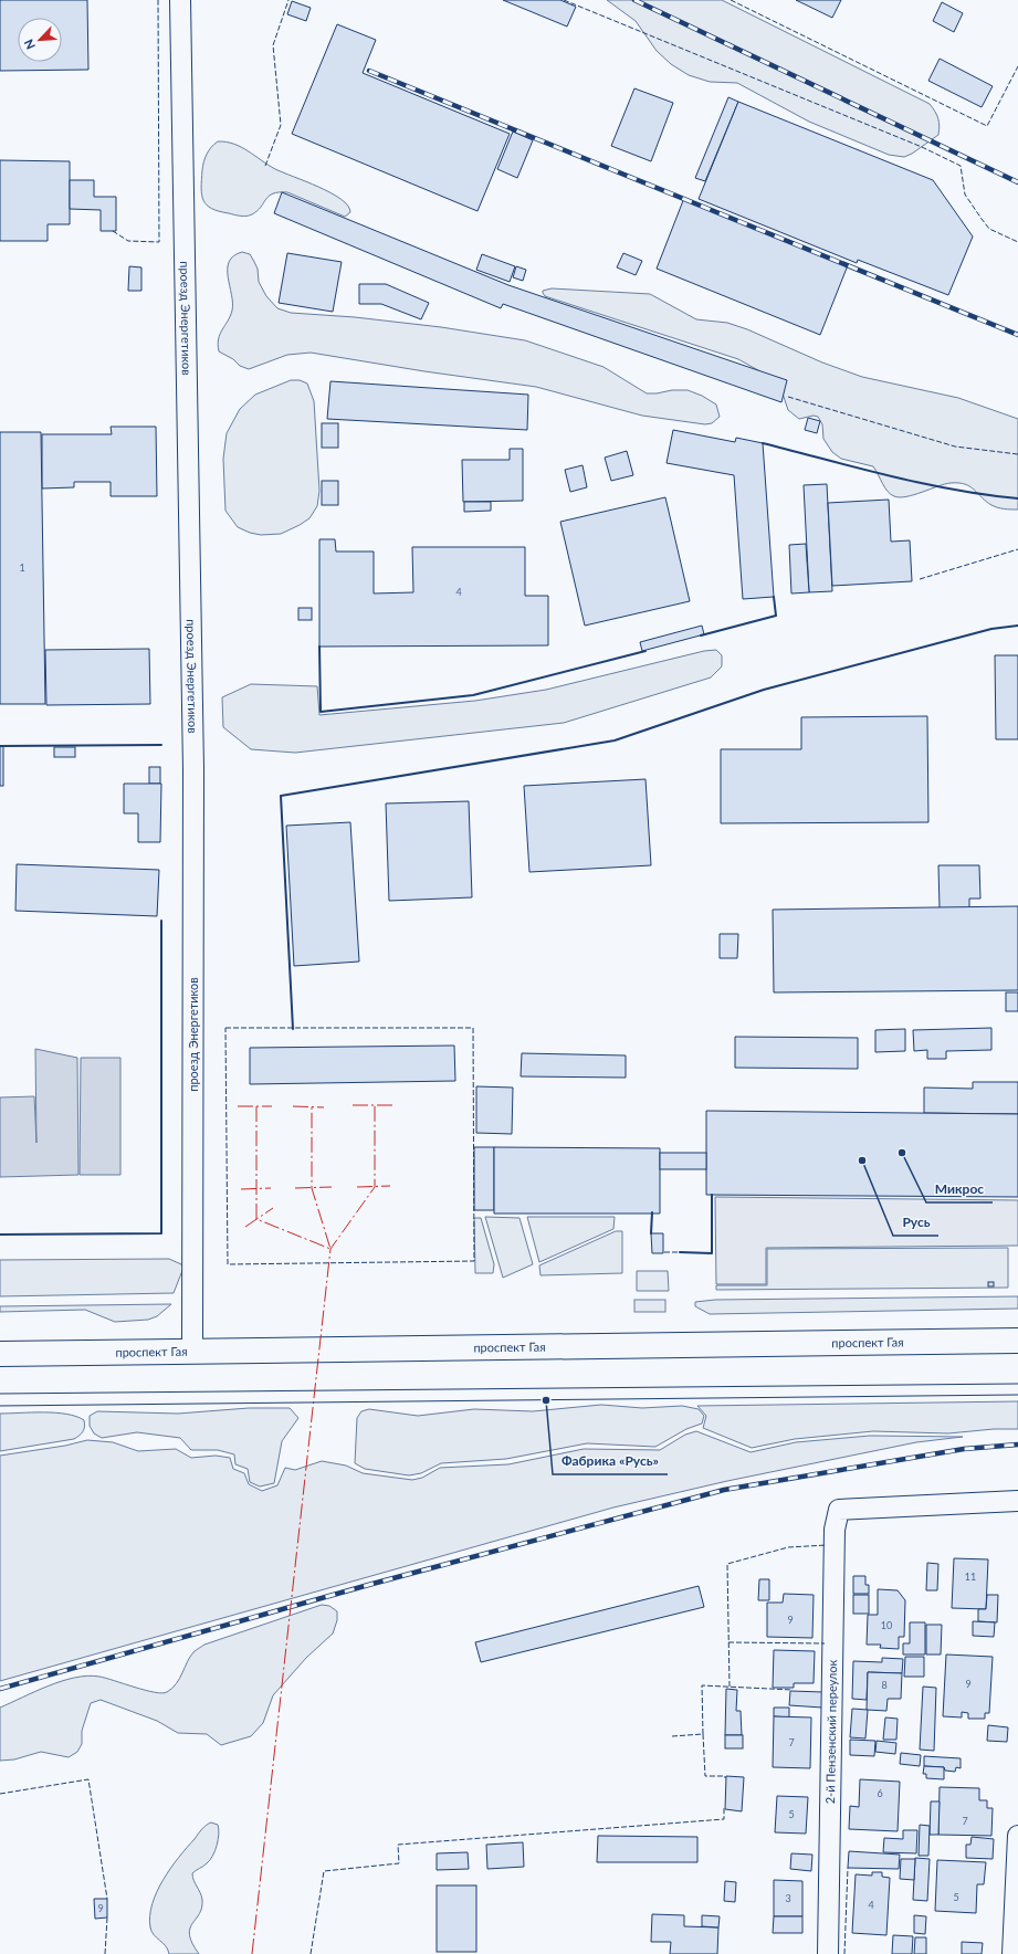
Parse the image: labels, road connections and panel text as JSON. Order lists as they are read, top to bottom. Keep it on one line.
{"streets":{"main road":["проспект Гая"],"street":["проезд Энергетиков","2-й Пензенский переулок"]},"crossings":[["проезд Энергетиков","проспект Гая"]],"places":["Микрос","Русь","Фабрика «Русь»"],"house_numbers":["1","4","11","9","10","9","8","7","6","5","7","5","3","4","9"],"north":"bottom left"}
